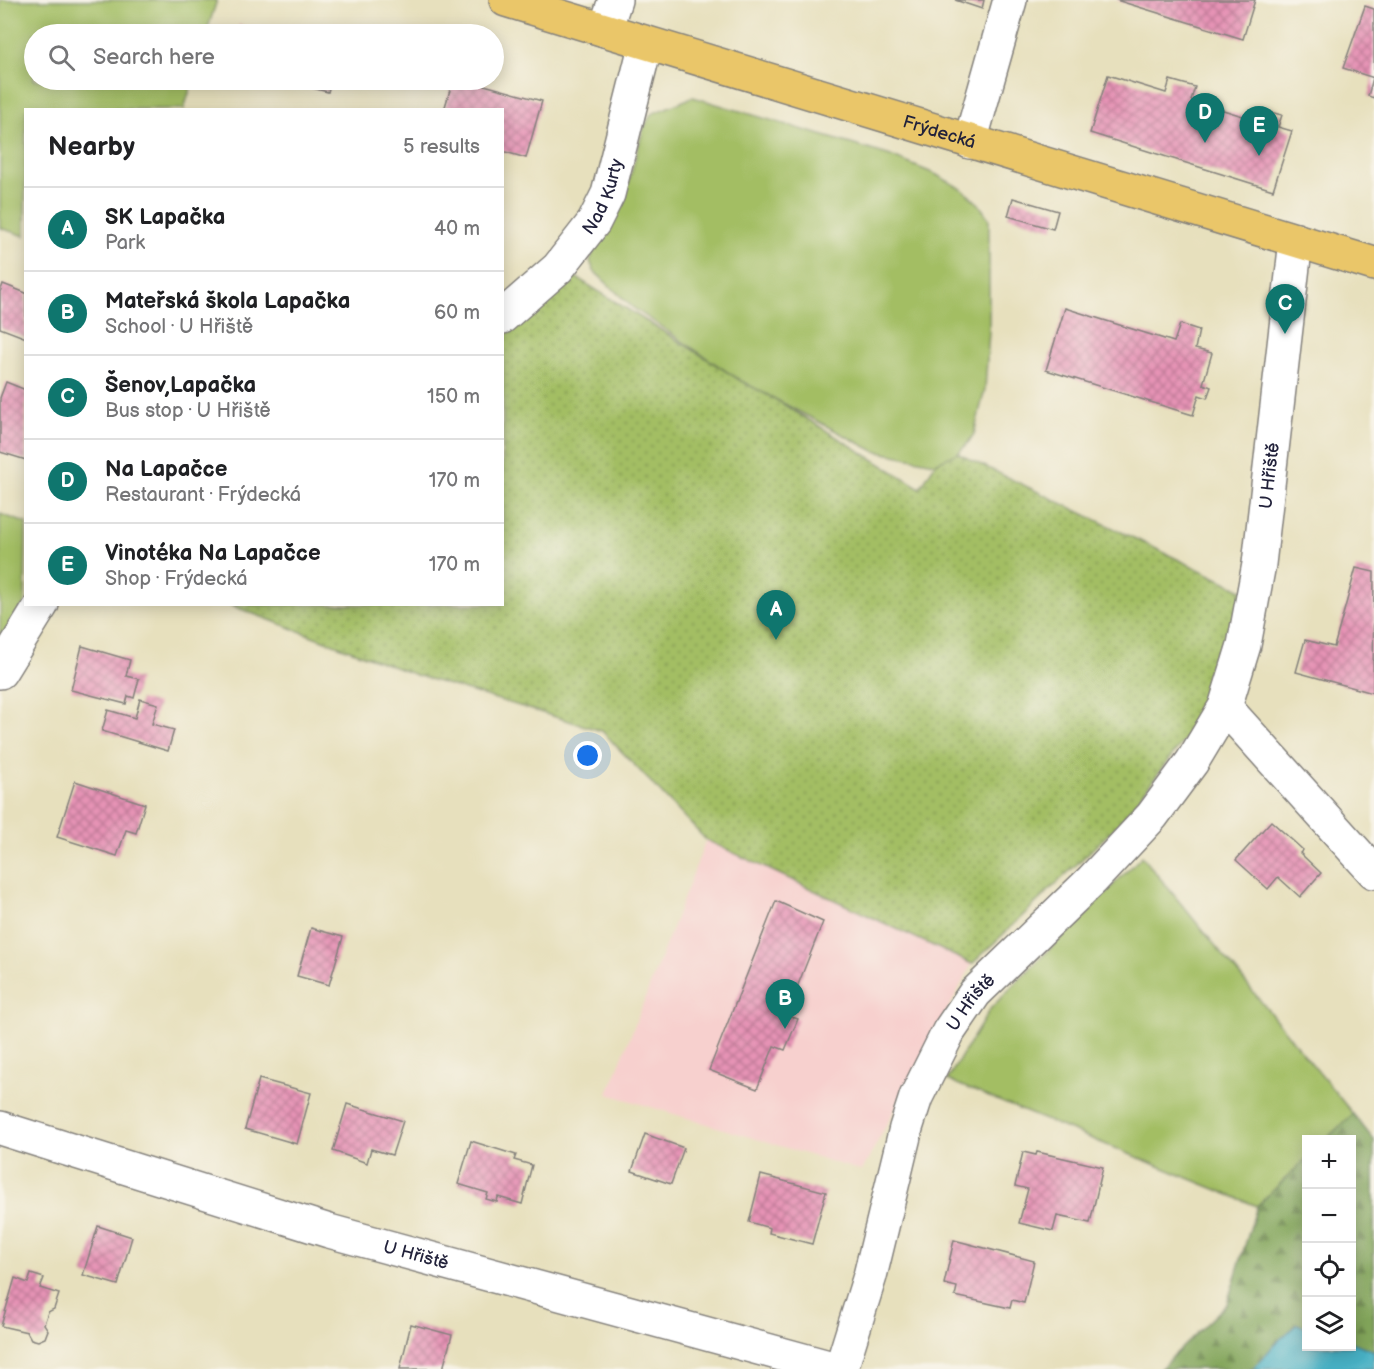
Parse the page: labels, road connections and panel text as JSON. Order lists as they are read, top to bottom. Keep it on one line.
{"streets":{"main road":["Frýdecká"],"street":["Nad Kurty","U Hřiště"]},"crossings":[["Frýdecká","Nad Kurty"],["Frýdecká","U Hřiště"]],"page":{"search":"Search here","pins":["D","E","C","A","B"],"heading":["Nearby","5 results"],"list":[{"mark":"A","name":"SK Lapačka","note":"Park","value":"40 m"},{"mark":"B","name":"Mateřská škola Lapačka","note":"School · U Hřiště","value":"60 m"},{"mark":"C","name":"Šenov,Lapačka","note":"Bus stop · U Hřiště","value":"150 m"},{"mark":"D","name":"Na Lapačce","note":"Restaurant · Frýdecká","value":"170 m"},{"mark":"E","name":"Vinotéka Na Lapačce","note":"Shop · Frýdecká","value":"170 m"}],"map_buttons":["+","−"]}}
